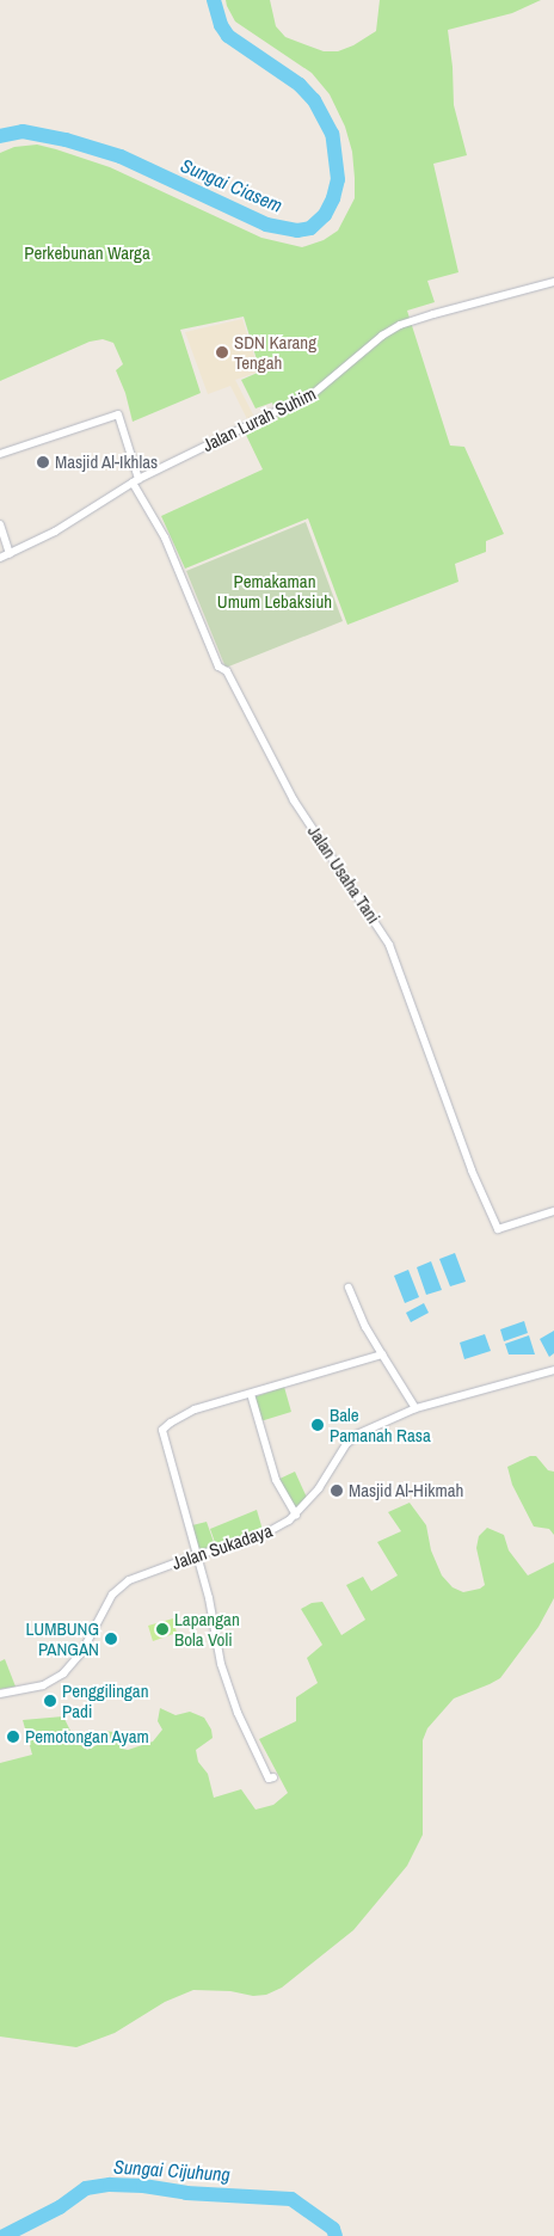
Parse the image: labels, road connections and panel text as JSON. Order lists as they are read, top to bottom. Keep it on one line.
{"streets":{"street":["Jalan Lurah Suhim","Jalan Usaha Tani","Jalan Sukadaya"]},"crossings":[["Jalan Lurah Suhim","Jalan Usaha Tani"]],"water":["Sungai Ciasem","Sungai Cijuhung"],"parks":["Perkebunan Warga","Pemakaman Umum Lebaksiuh"],"places":["SDN Karang Tengah","Masjid Al-Ikhlas","Bale Pamanah Rasa","Masjid Al-Hikmah","Lapangan Bola Voli","LUMBUNG PANGAN","Penggilingan Padi","Pemotongan Ayam"]}
